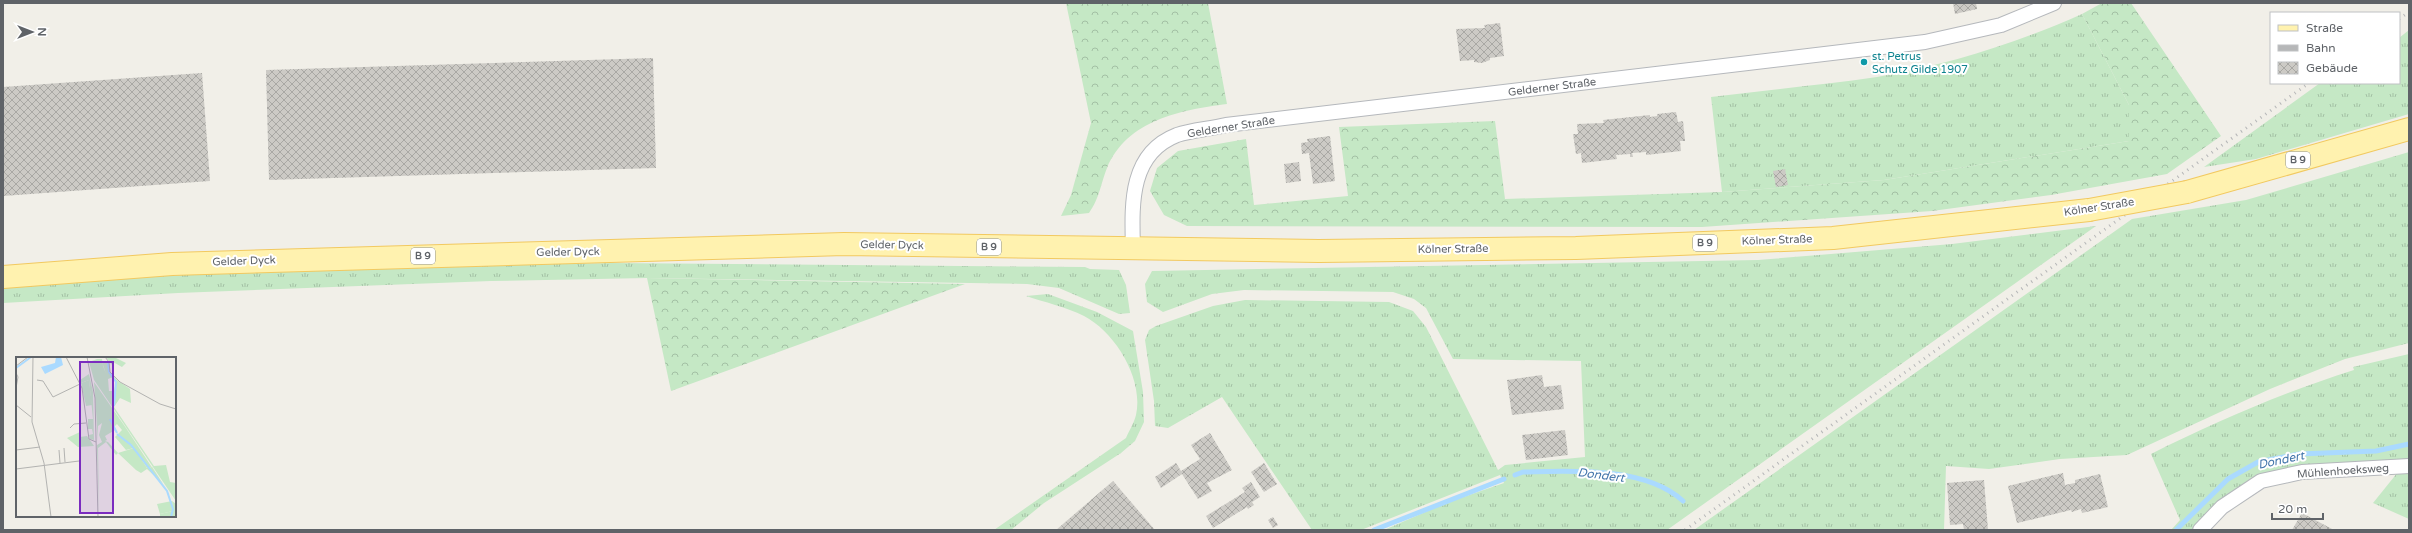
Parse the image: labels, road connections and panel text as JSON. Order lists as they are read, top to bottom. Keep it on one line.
{"streets":{"main road":["B 9","Kölner Straße","Gelder Dyck"],"street":["Gelderner Straße","Mühlenhoeksweg"]},"crossings":[["Gelderner Straße","Kölner Straße"],["Gelderner Straße","Gelder Dyck"],["Kölner Straße","Gelder Dyck"]],"water":["Dondert"],"places":["st. Petrus Schutz Gilde 1907"],"legend":["Straße","Bahn","Gebäude"],"scale_bar":"20 m","north":"right"}
